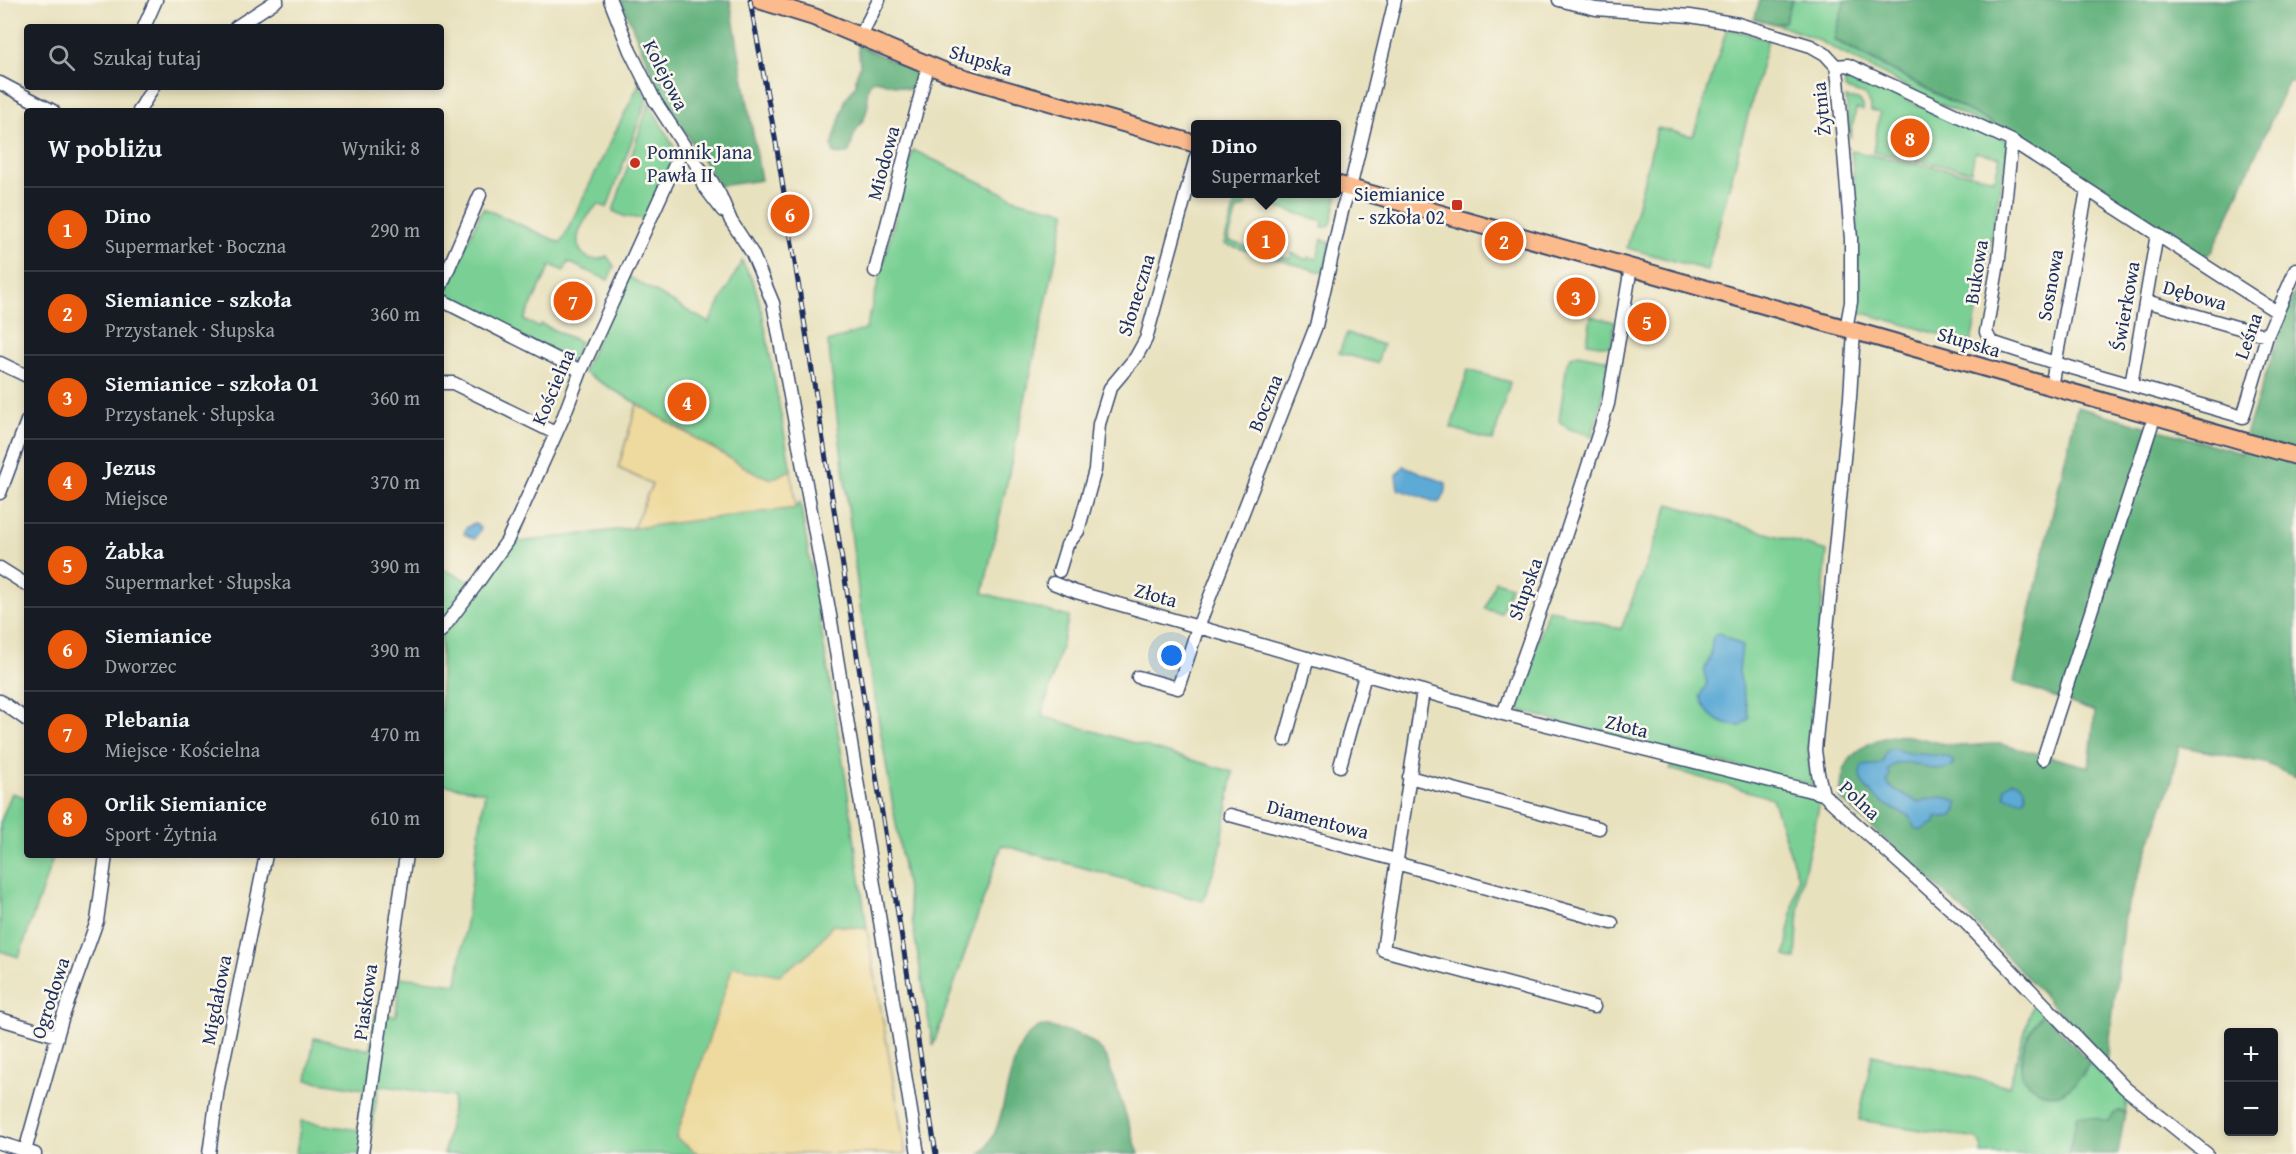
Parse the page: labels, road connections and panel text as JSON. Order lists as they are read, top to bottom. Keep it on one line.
{"streets":{"main road":["Słupska"],"street":["Kolejowa","Żytnia","Miodowa","Bukowa","Sosnowa","Słoneczna","Dębowa","Świerkowa","Leśna","Kościelna","Boczna","Złota","Polna","Diamentowa","Ogrodowa","Migdałowa","Piaskowa"]},"crossings":[["Słupska","Żytnia"],["Słupska","Miodowa"],["Słupska","Sosnowa"],["Słupska","Boczna"],["Słupska","Złota"],["Słupska","Polna"],["Kolejowa","Kościelna"],["Żytnia","Polna"],["Bukowa","Sosnowa"],["Słoneczna","Złota"],["Dębowa","Świerkowa"],["Dębowa","Leśna"],["Świerkowa","Leśna"],["Boczna","Złota"],["Złota","Polna"]],"places":{"other":["Pomnik Jana Pawła II"],"transit":["Siemianice - szkoła 02"]},"page":{"search":"Szukaj tutaj","heading":["W pobliżu","Wyniki: 8"],"pins":["8","6","1","2","3","7","5","4"],"popup":["Dino","Supermarket"],"list":[{"mark":"1","name":"Dino","note":"Supermarket · Boczna","value":"290 m"},{"mark":"2","name":"Siemianice - szkoła","note":"Przystanek · Słupska","value":"360 m"},{"mark":"3","name":"Siemianice - szkoła 01","note":"Przystanek · Słupska","value":"360 m"},{"mark":"4","name":"Jezus","note":"Miejsce","value":"370 m"},{"mark":"5","name":"Żabka","note":"Supermarket · Słupska","value":"390 m"},{"mark":"6","name":"Siemianice","note":"Dworzec","value":"390 m"},{"mark":"7","name":"Plebania","note":"Miejsce · Kościelna","value":"470 m"},{"mark":"8","name":"Orlik Siemianice","note":"Sport · Żytnia","value":"610 m"}],"map_buttons":["+","−"]}}
